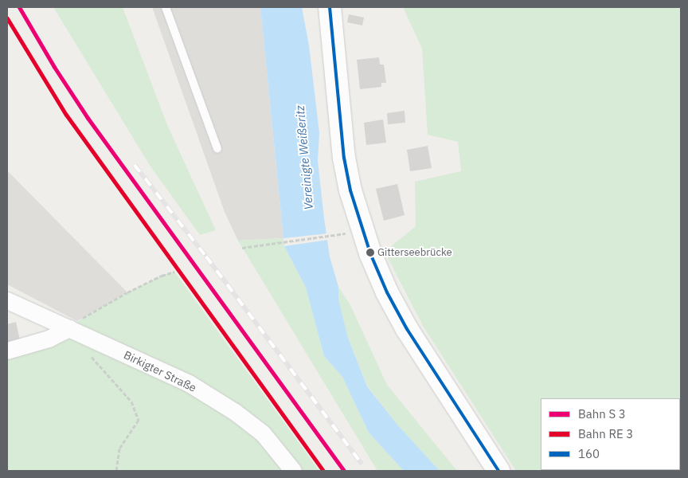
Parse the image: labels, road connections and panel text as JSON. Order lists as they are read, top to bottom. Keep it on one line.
{"streets":{"street":["Birkigter Straße"]},"water":["Vereinigte Weißeritz"],"places":["Gitterseebrücke"],"lines":["transit line 160"],"legend":["Bahn S 3","Bahn RE 3","160"]}
